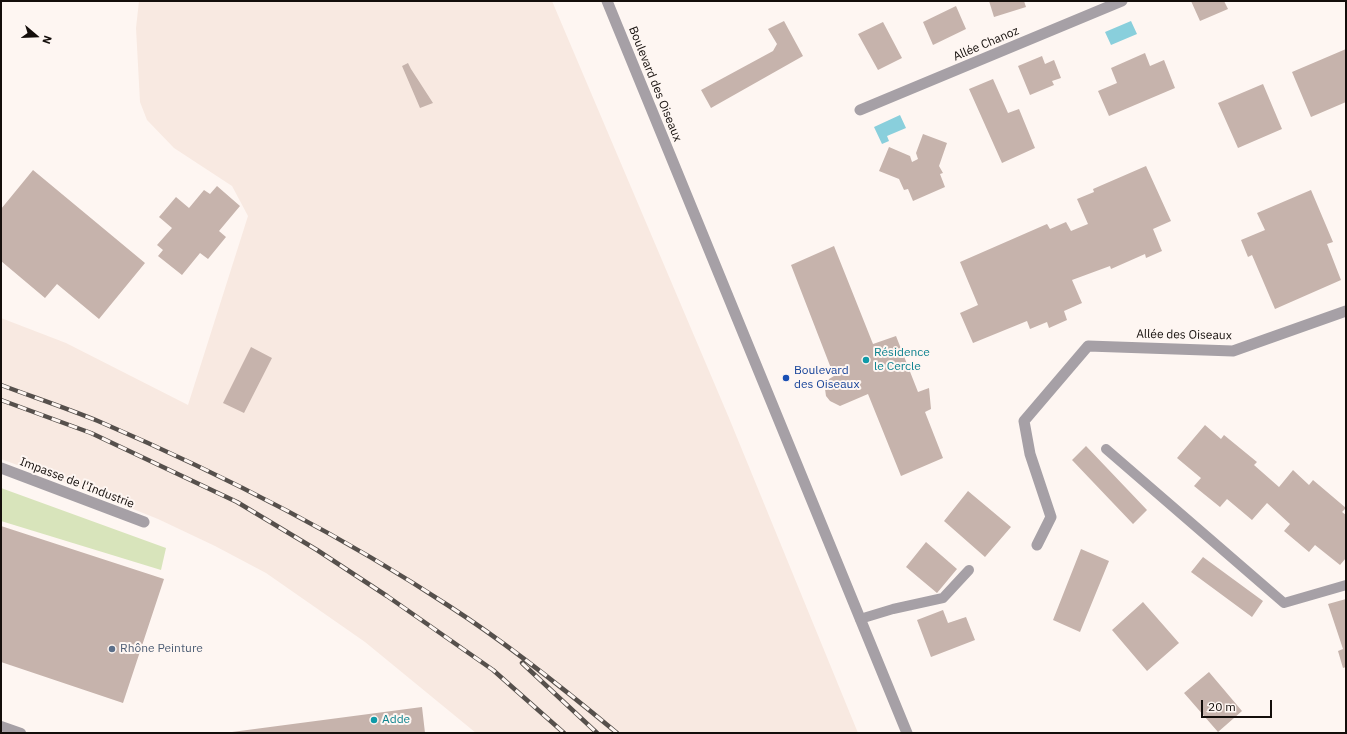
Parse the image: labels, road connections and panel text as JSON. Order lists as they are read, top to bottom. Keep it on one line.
{"streets":{"street":["Allée Chanoz","Boulevard des Oiseaux","Allée des Oiseaux","Impasse de l'Industrie"]},"places":["Résidence le Cercle","Boulevard des Oiseaux","Rhône Peinture","Adde"],"scale_bar":"20 m","north":"right"}
